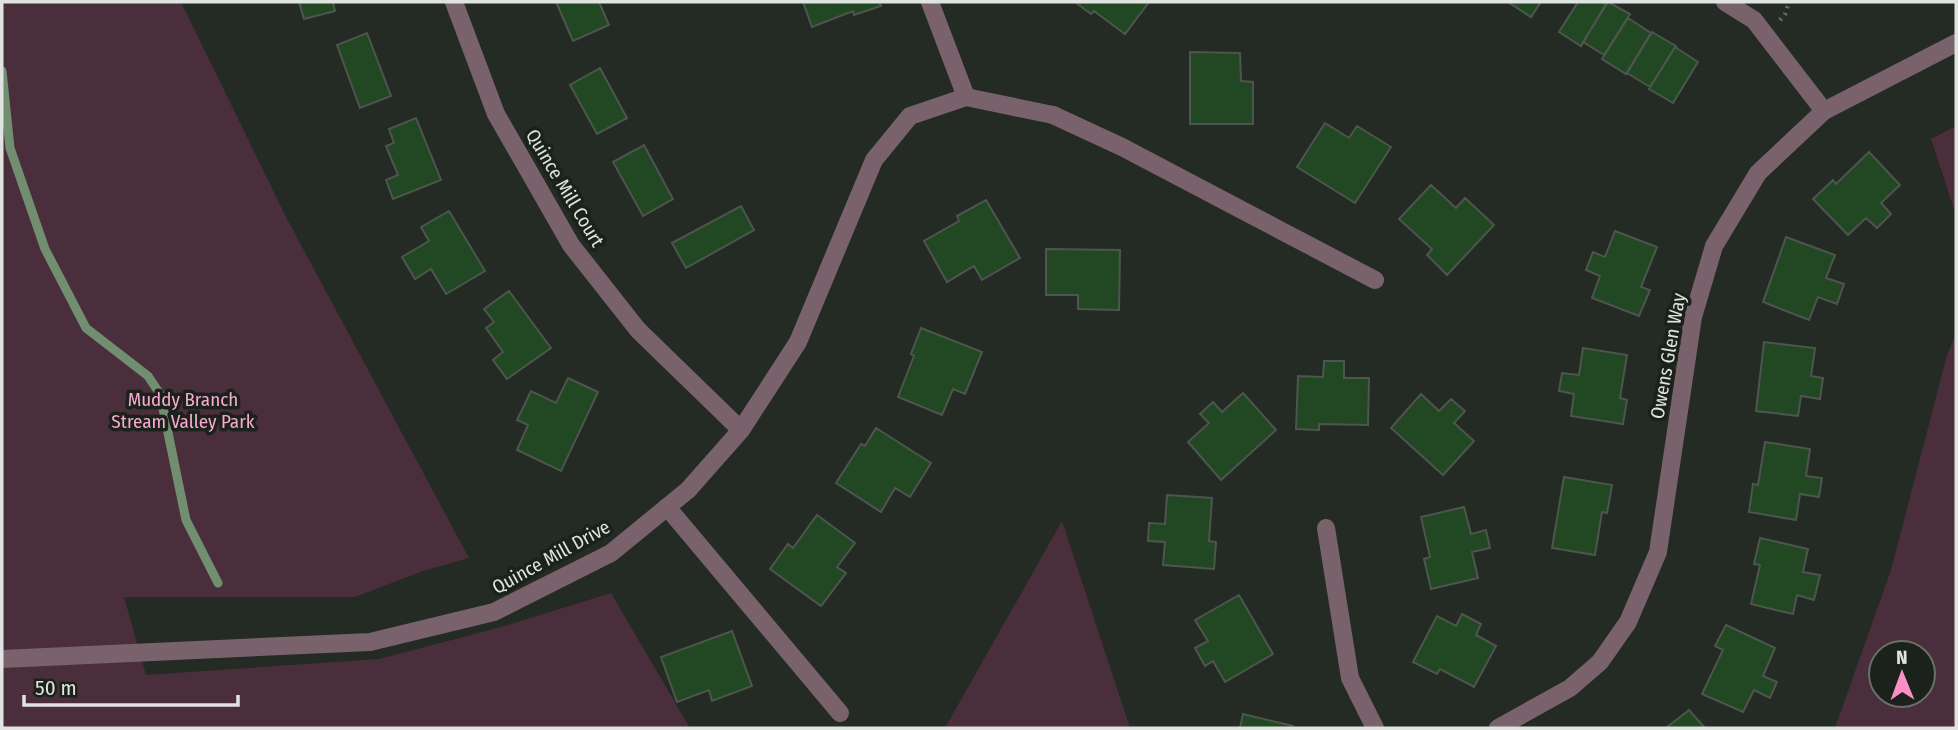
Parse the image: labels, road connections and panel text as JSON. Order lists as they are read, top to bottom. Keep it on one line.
{"streets":{"street":["Quince Mill Court","Owens Glen Way","Quince Mill Drive"]},"crossings":[["Quince Mill Court","Quince Mill Drive"]],"parks":["Muddy Branch Stream Valley Park"],"scale_bar":"50 m","north":"top"}
